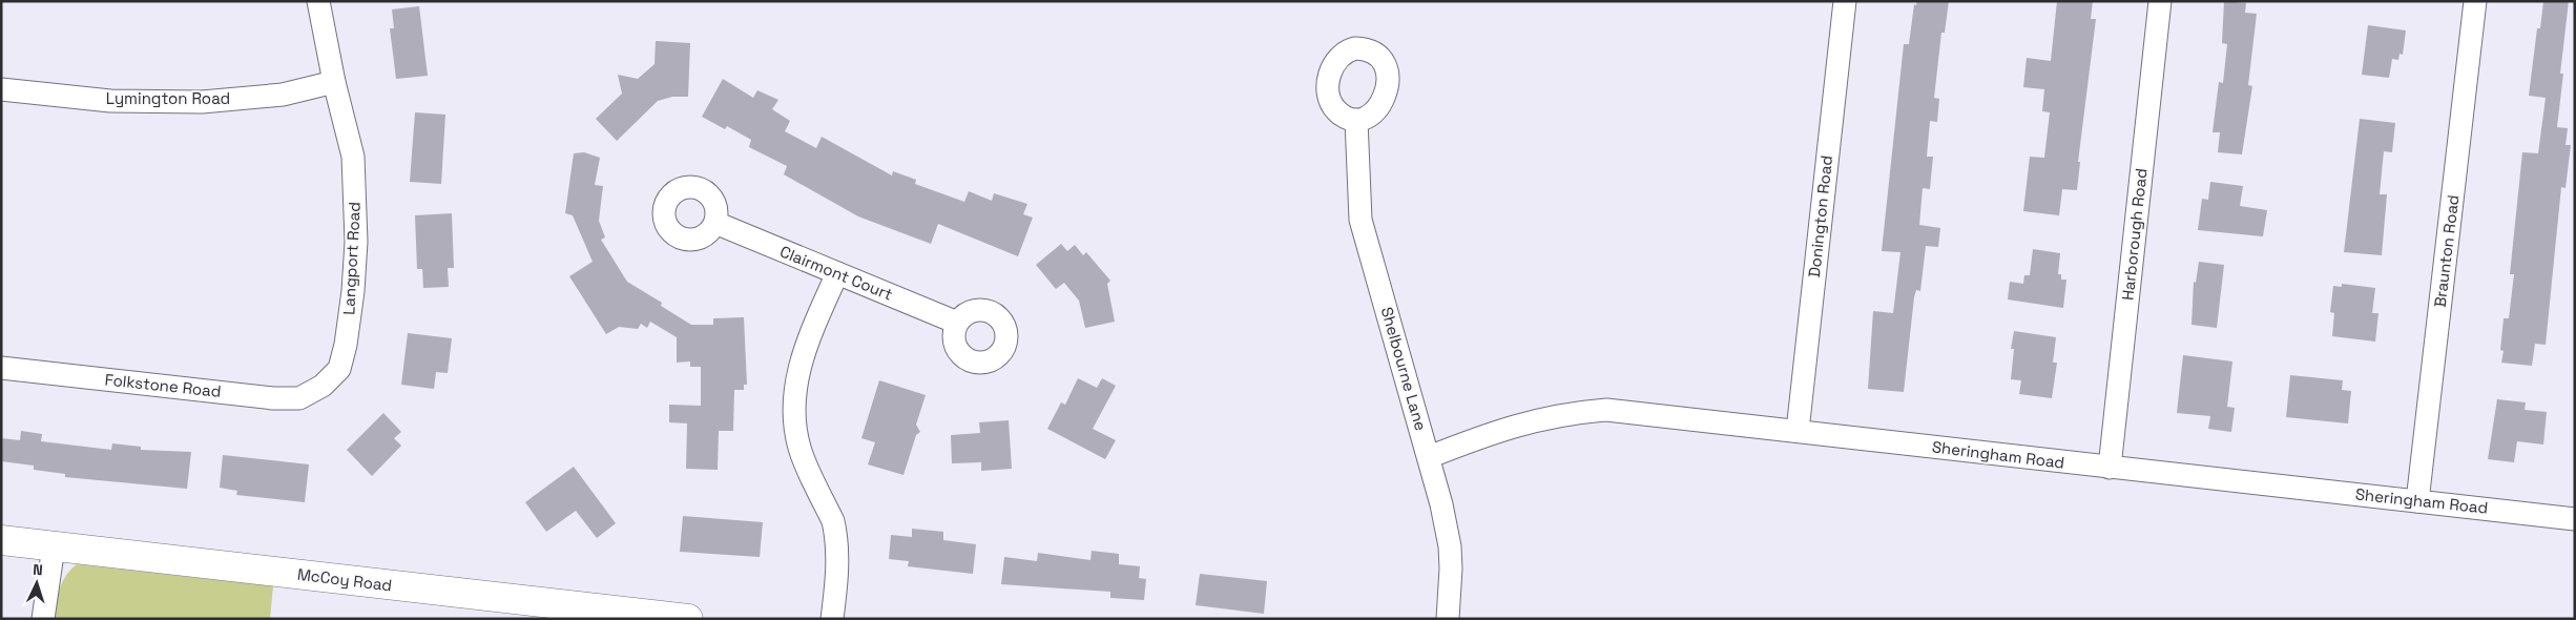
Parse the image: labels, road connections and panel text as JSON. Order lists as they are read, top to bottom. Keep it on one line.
{"streets":{"main road":["McCoy Road"],"street":["Lymington Road","Donington Road","Harborough Road","Braunton Road","Langport Road","Clairmont Court","Shelbourne Lane","Folkstone Road","Sheringham Road"]},"crossings":[["Lymington Road","Langport Road"],["Donington Road","Sheringham Road"],["Harborough Road","Sheringham Road"],["Braunton Road","Sheringham Road"],["Langport Road","Folkstone Road"],["Shelbourne Lane","Sheringham Road"]],"north":"top"}
